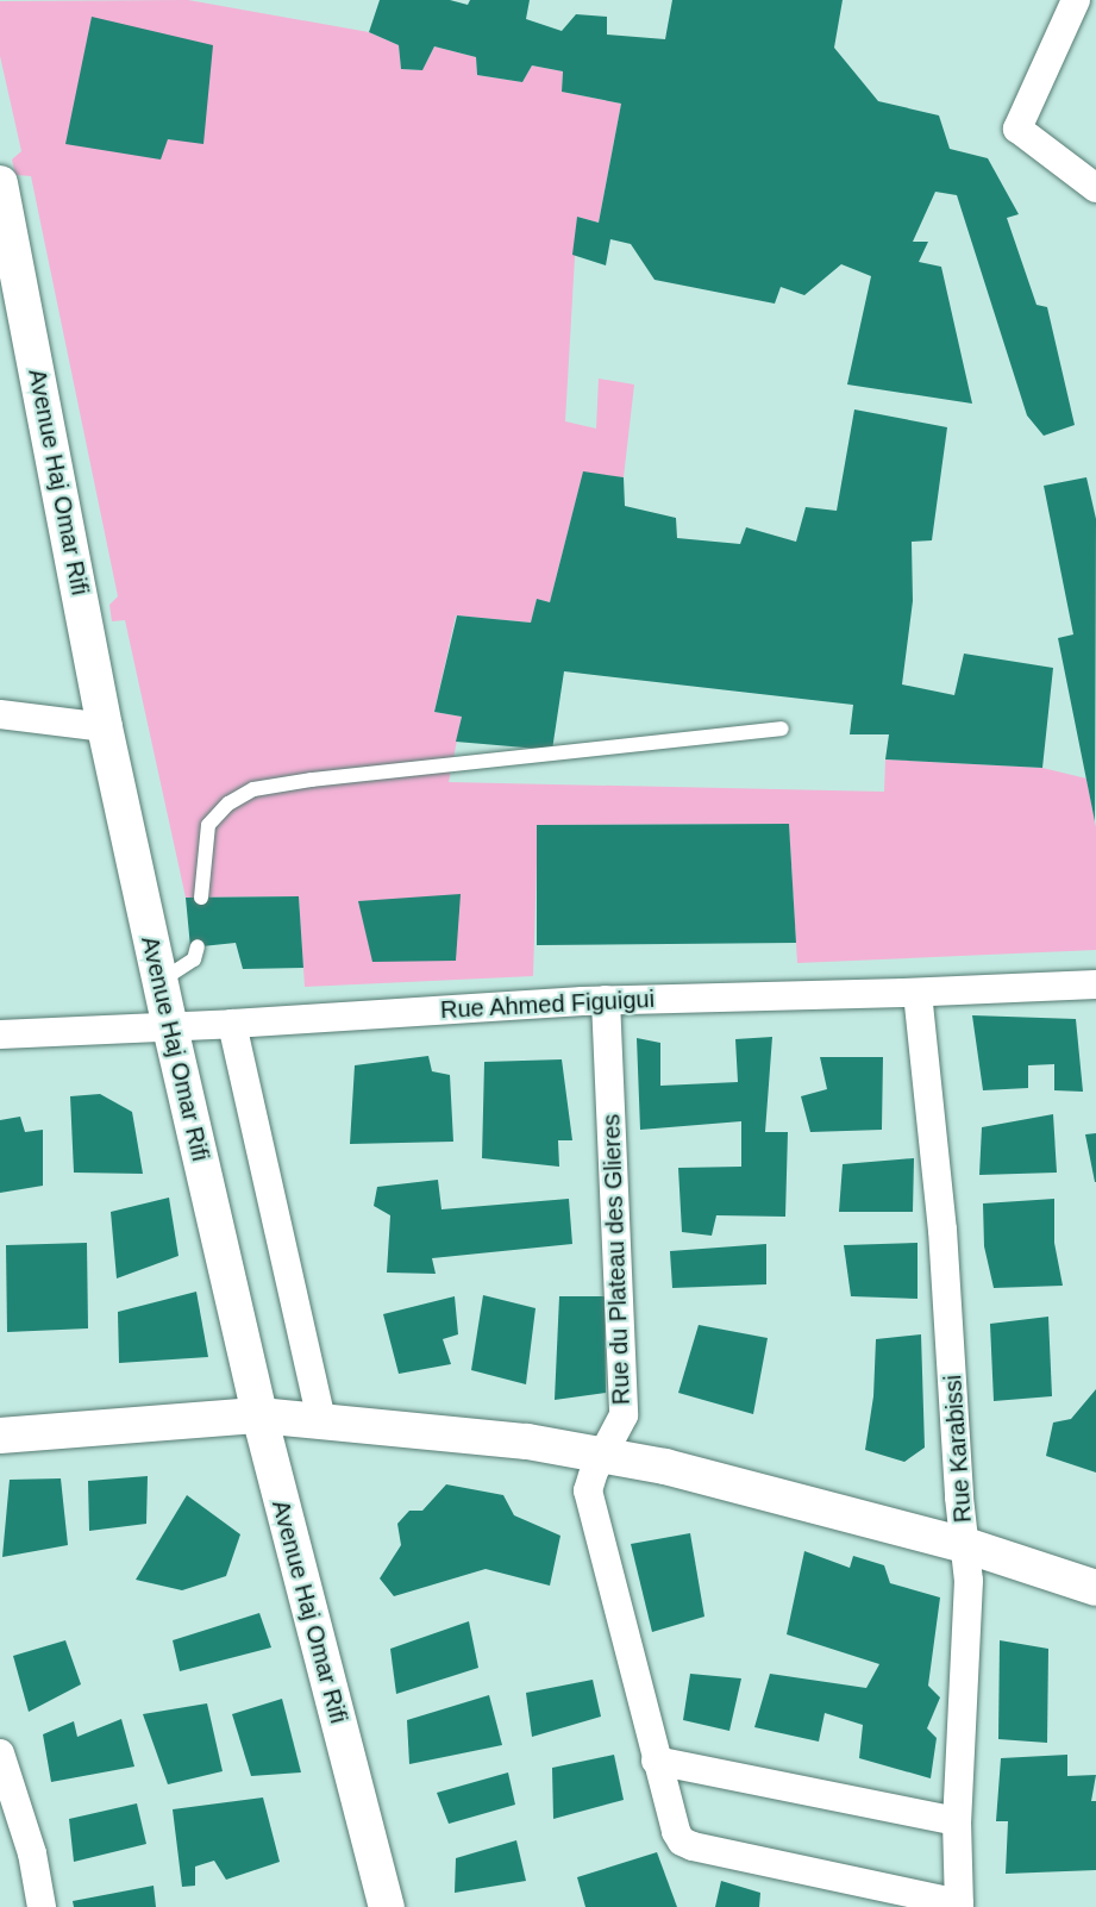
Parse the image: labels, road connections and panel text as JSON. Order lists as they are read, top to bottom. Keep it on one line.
{"streets":{"street":["Avenue Haj Omar Rifi","Rue Ahmed Figuigui","Rue du Plateau des Glieres","Rue Karabissi"]},"crossings":[["Avenue Haj Omar Rifi","Rue Ahmed Figuigui"],["Rue Ahmed Figuigui","Rue du Plateau des Glieres"],["Rue Ahmed Figuigui","Rue Karabissi"],["Rue du Plateau des Glieres","Rue Karabissi"]]}
